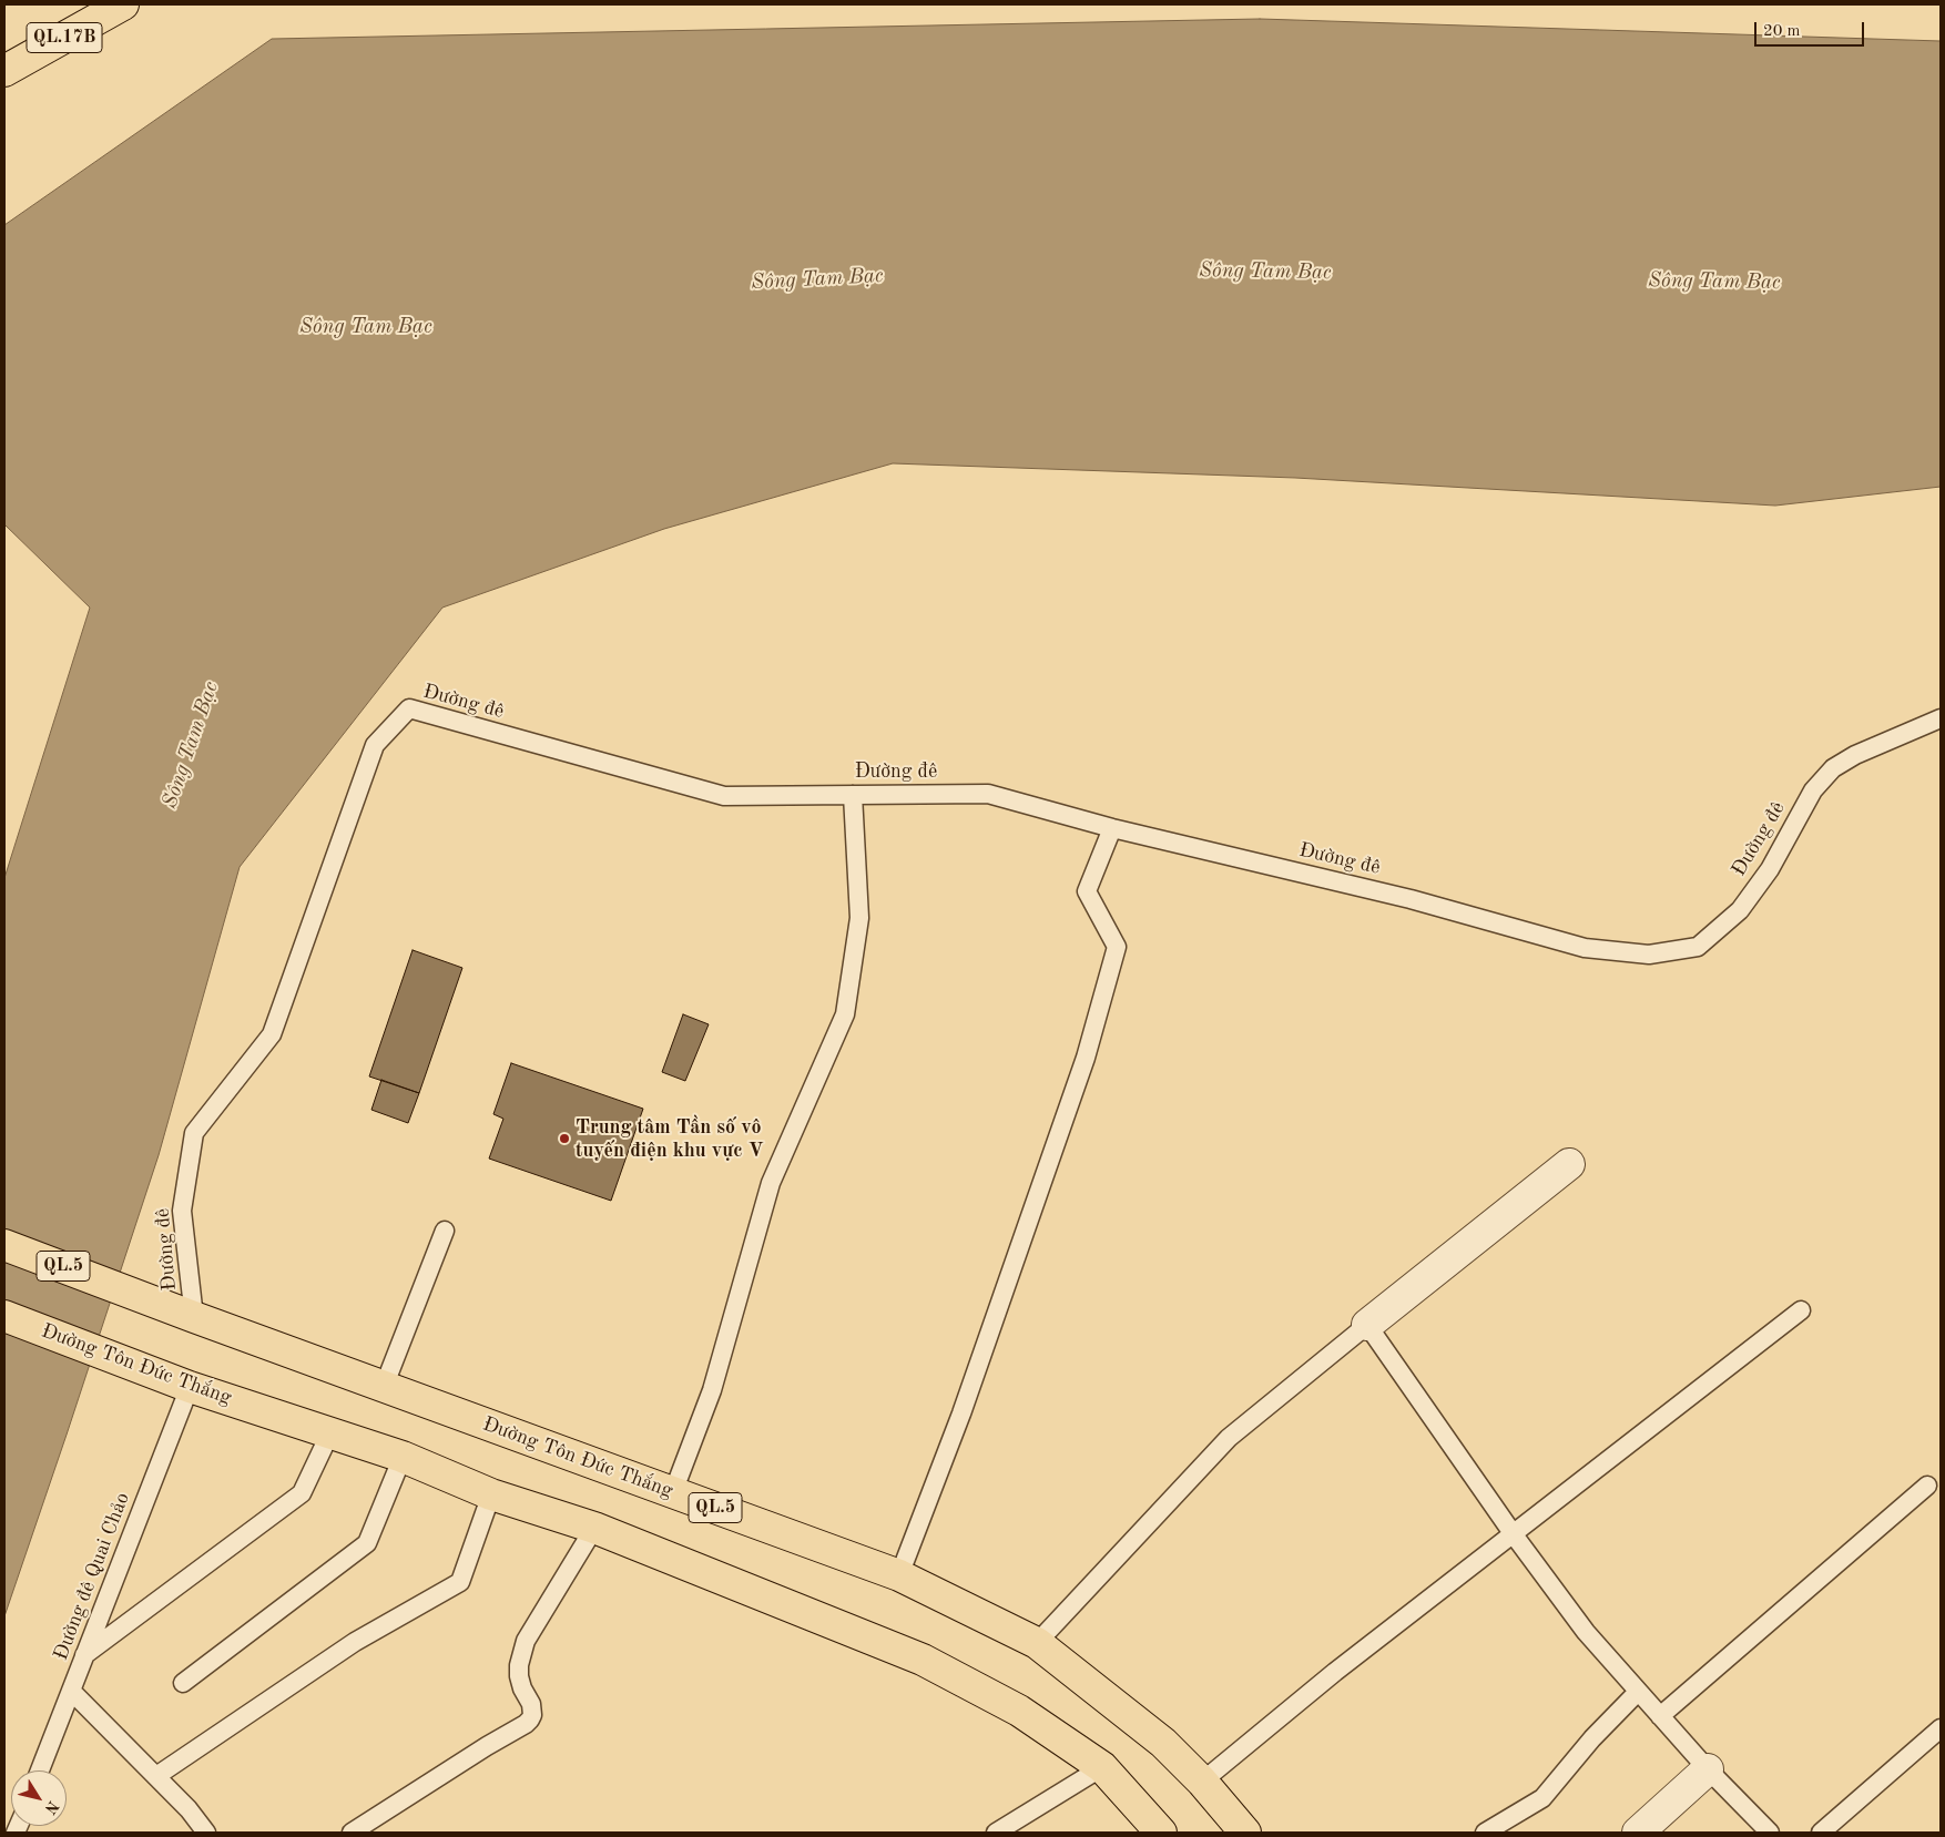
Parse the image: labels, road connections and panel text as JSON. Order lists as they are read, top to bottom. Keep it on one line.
{"streets":{"main road":["QL.17B","QL.5","Đường Tôn Đức Thắng"],"lane":["Đường đê","Đường đê Quai Chảo"]},"crossings":[["Đường đê","Đường Tôn Đức Thắng"],["Đường Tôn Đức Thắng","Đường đê Quai Chảo"]],"water":["Sông Tam Bạc"],"places":["Trung tâm Tần số vô tuyến điện khu vực V"],"scale_bar":"20 m","north":"bottom right"}
